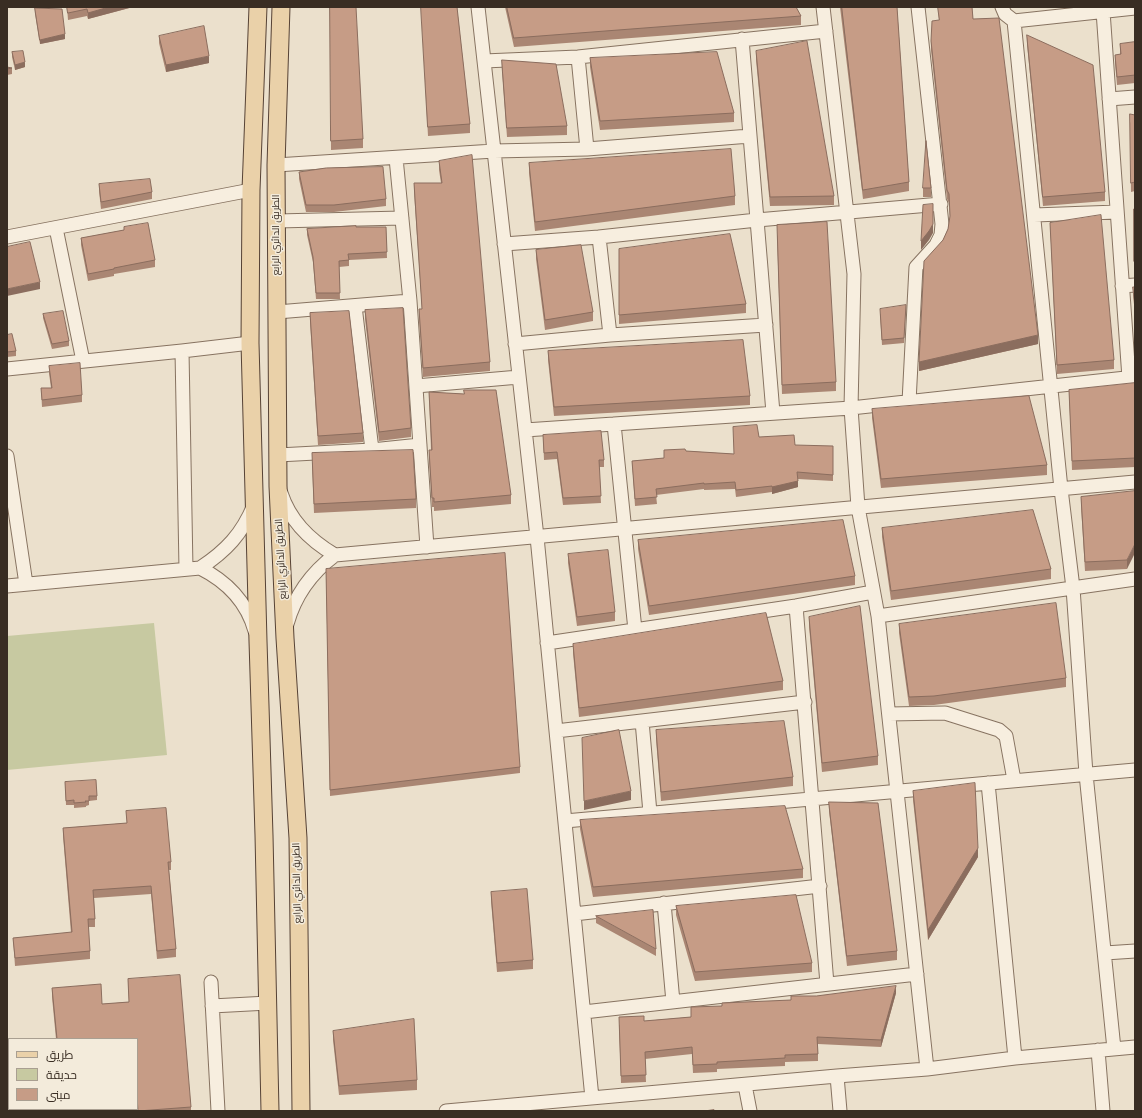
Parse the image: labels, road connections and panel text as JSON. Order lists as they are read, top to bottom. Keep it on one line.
{"streets":{"main road":["الطريق الدائري الرابع"]},"legend":["طريق","حديقة","مبنى"]}
